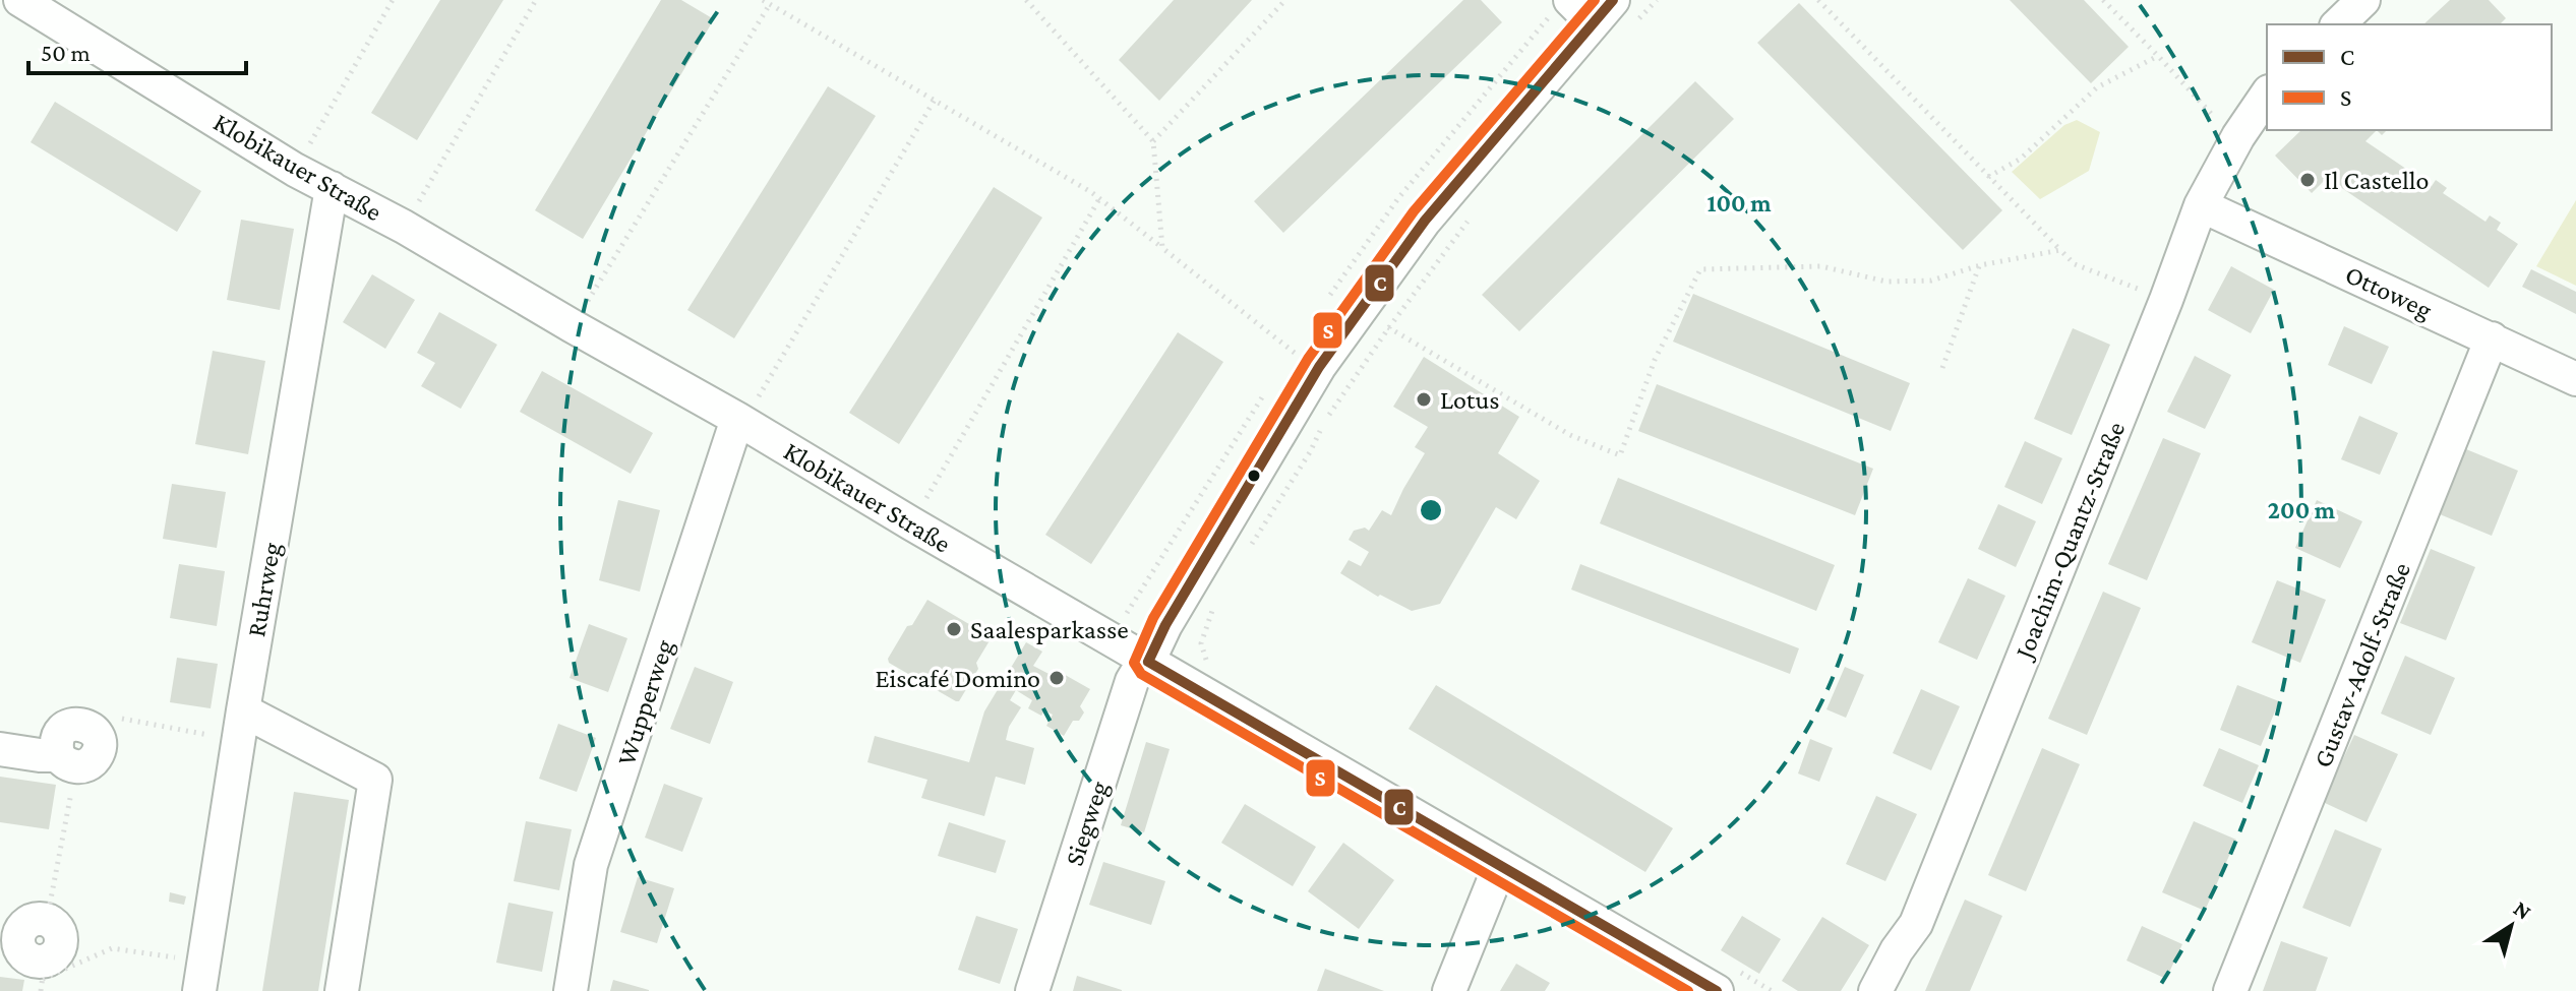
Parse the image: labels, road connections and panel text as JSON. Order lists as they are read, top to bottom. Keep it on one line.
{"streets":{"street":["Klobikauer Straße","Ottoweg","Joachim-Quantz-Straße","Ruhrweg","Gustav-Adolf-Straße","Wupperweg","Siegweg"]},"crossings":[["Klobikauer Straße","Ruhrweg"],["Klobikauer Straße","Wupperweg"],["Klobikauer Straße","Siegweg"],["Ottoweg","Joachim-Quantz-Straße"],["Ottoweg","Gustav-Adolf-Straße"]],"places":["Il Castello","Lotus","Saalesparkasse","Eiscafé Domino"],"lines":["transit line C","transit line S"],"legend":["C","S"],"scale_bar":"50 m","north":"top right","rings":["100 m","200 m"]}
